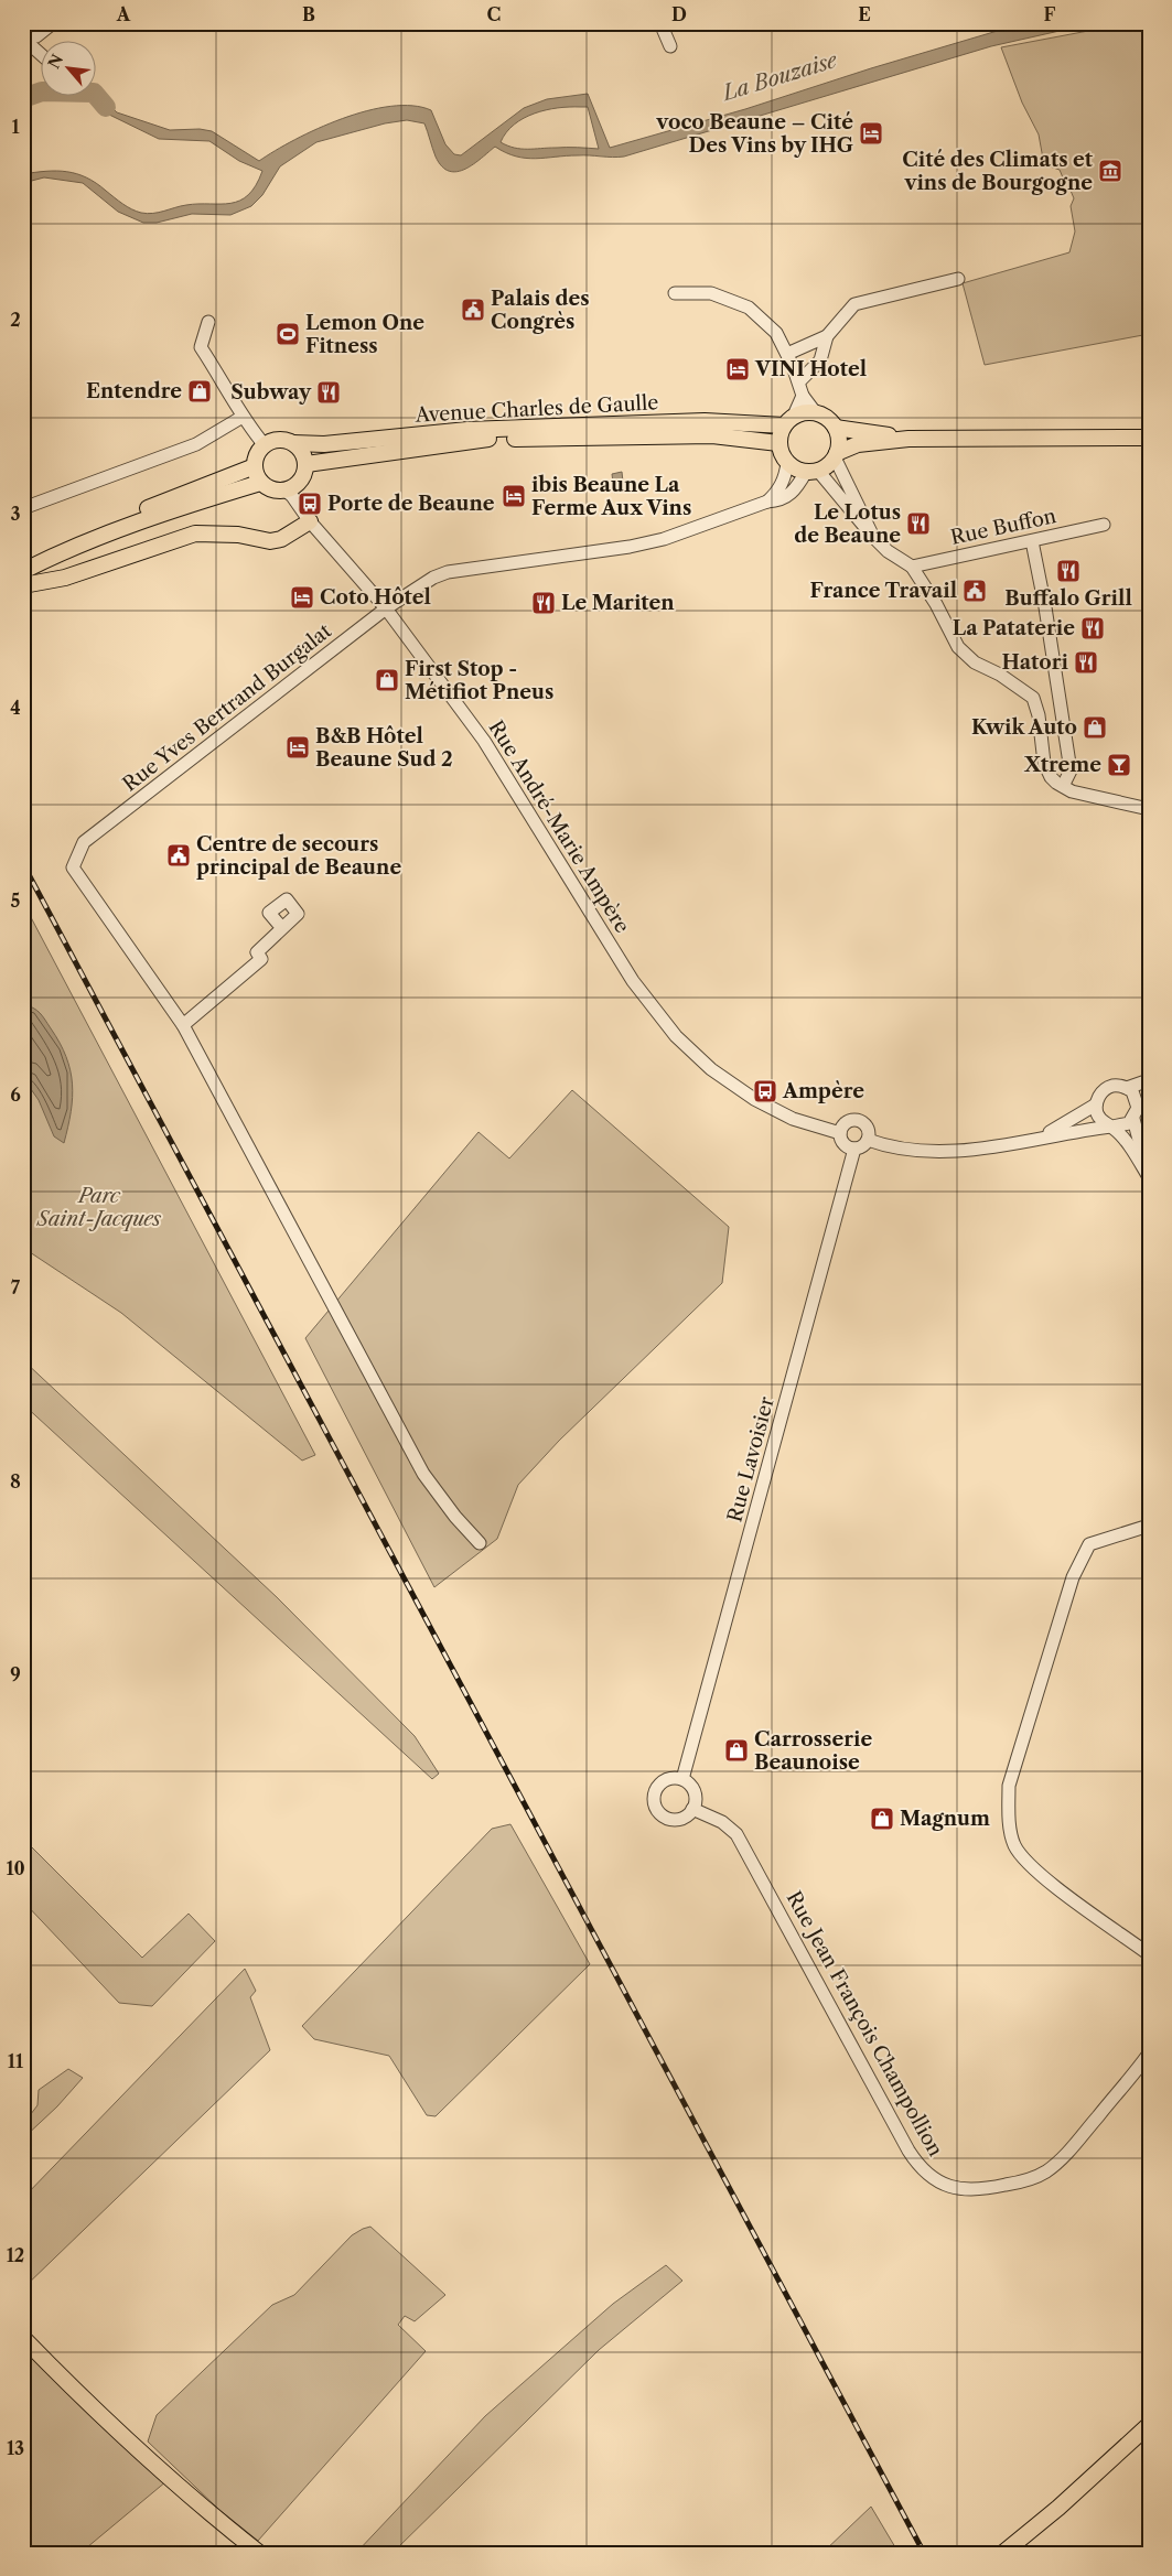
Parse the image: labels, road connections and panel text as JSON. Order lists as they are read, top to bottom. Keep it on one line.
{"streets":{"main road":["Avenue Charles de Gaulle"],"street":["Rue Buffon","Rue Yves Bertrand Burgalat","Rue André-Marie Ampère","Rue Lavoisier","Rue Jean François Champollion"]},"crossings":[["Avenue Charles de Gaulle","Rue Yves Bertrand Burgalat"],["Avenue Charles de Gaulle","Rue André-Marie Ampère"],["Rue Yves Bertrand Burgalat","Rue André-Marie Ampère"],["Rue André-Marie Ampère","Rue Lavoisier"],["Rue Lavoisier","Rue Jean François Champollion"]],"water":["La Bouzaise"],"parks":["Parc Saint-Jacques"],"places":{"hotel":["voco Beaune – Cité Des Vins by IHG","VINI Hotel","ibis Beaune La Ferme Aux Vins","Coto Hôtel","B&B Hôtel Beaune Sud 2"],"museum":["Cité des Climats et vins de Bourgogne"],"public building":["Palais des Congrès","France Travail","Centre de secours principal de Beaune"],"sports":["Lemon One Fitness"],"shop":["Entendre","First Stop - Métifiot Pneus","Kwik Auto","Carrosserie Beaunoise","Magnum"],"restaurant":["Subway","Le Lotus de Beaune","Buffalo Grill","Le Mariten","La Pataterie","Hatori"],"bus stop":["Porte de Beaune","Ampère"],"bar":["Xtreme"]},"north":"top left","grid":{"columns":["A","B","C","D","E","F"],"rows":["1","2","3","4","5","6","7","8","9","10","11","12","13"]}}
